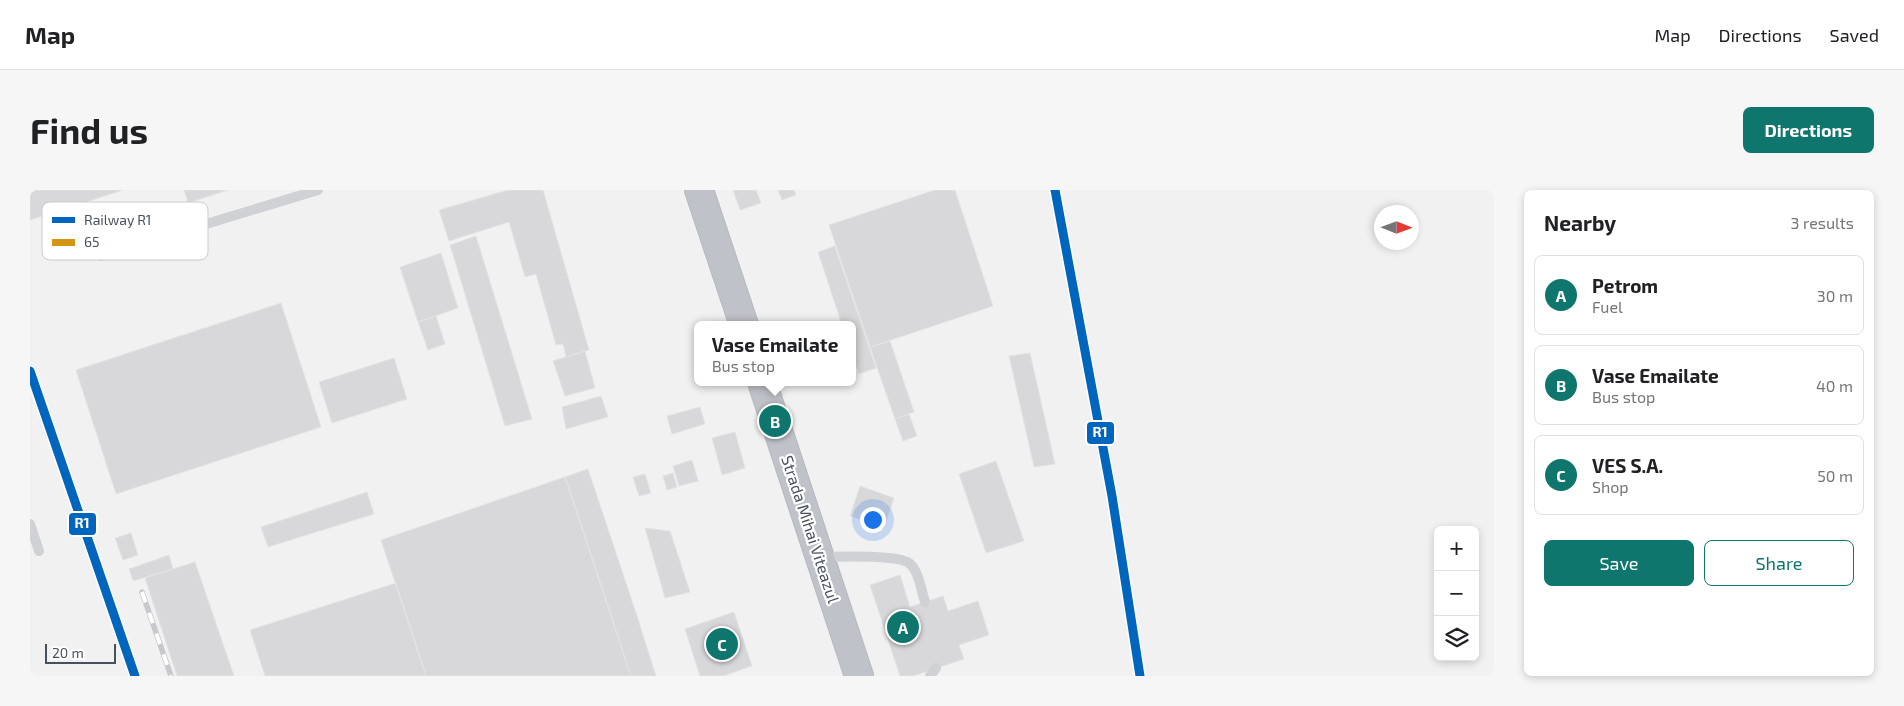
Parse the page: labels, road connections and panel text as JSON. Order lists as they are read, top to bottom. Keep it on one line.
{"streets":{"highway":["Strada Mihai Viteazul"]},"lines":["rail line R1"],"legend":["Railway R1","65"],"scale_bar":"20 m","north":"right","page":{"header":"Map","nav":["Map","Directions","Saved"],"buttons":["Directions",["Save","Share"]],"title":"Find us","heading":["Nearby","3 results"],"list":[{"mark":"A","name":"Petrom","note":"Fuel","value":"30 m"},{"mark":"B","name":"Vase Emailate","note":"Bus stop","value":"40 m"},{"mark":"C","name":"VES S.A.","note":"Shop","value":"50 m"}],"popup":["Vase Emailate","Bus stop"],"pins":["B","A","C"],"map_buttons":["+","−"],"scale":"20 m"}}
